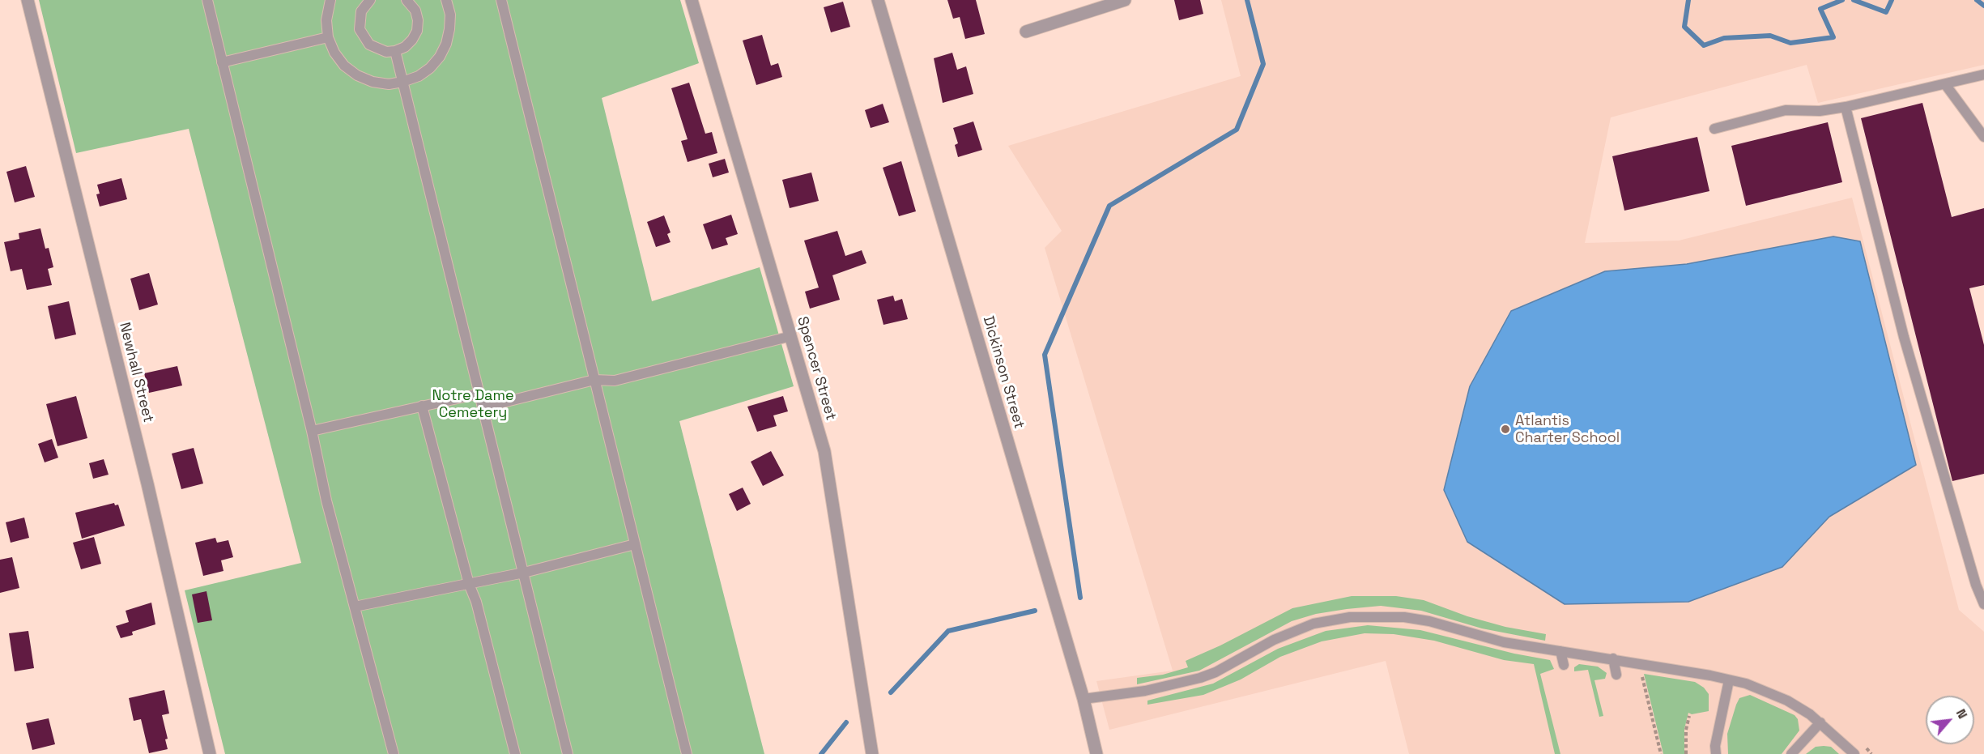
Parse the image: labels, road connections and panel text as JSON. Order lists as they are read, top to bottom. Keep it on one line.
{"streets":{"street":["Spencer Street","Newhall Street","Dickinson Street"]},"parks":["Notre Dame Cemetery"],"places":["Atlantis Charter School"],"north":"top right"}
